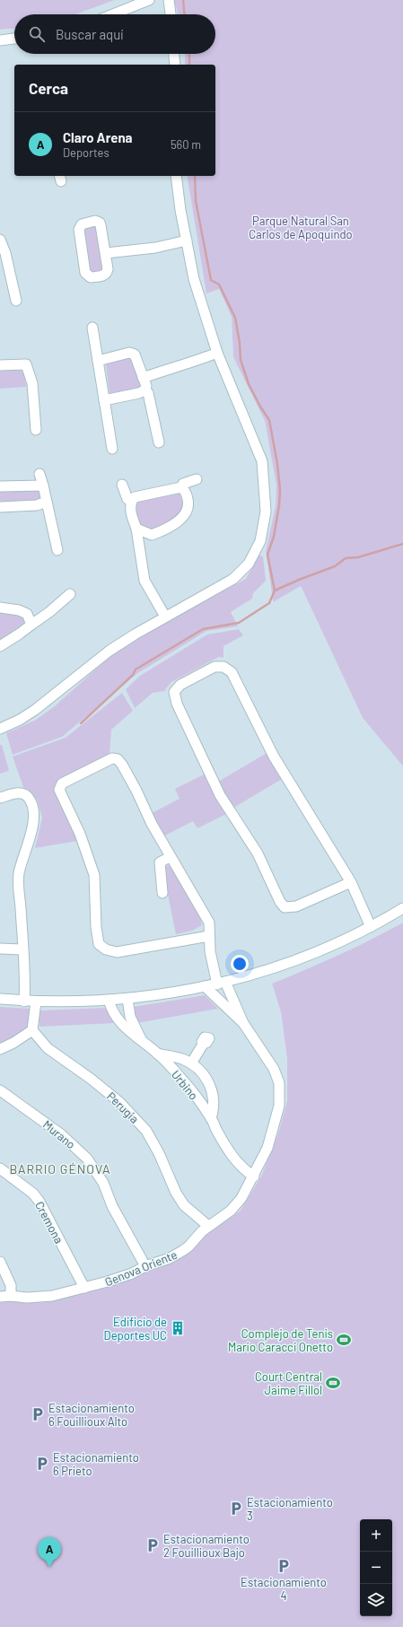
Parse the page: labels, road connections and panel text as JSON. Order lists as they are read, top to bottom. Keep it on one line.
{"streets":{"street":["Urbino","Perugia","Murano","Cremona","Genova Oriente"]},"crossings":[["Urbino","Genova Oriente"],["Perugia","Genova Oriente"],["Murano","Genova Oriente"],["Cremona","Genova Oriente"]],"districts":["BARRIO GÉNOVA"],"parks":["Parque Natural San Carlos de Apoquindo"],"places":{"building":["Edificio de Deportes UC"],"sports":["Complejo de Tenis Mario Caracci Onetto","Court Central Jaime Fillol"],"parking":["Estacionamiento 6 Fouillioux Alto","Estacionamiento 6 Prieto","Estacionamiento 3","Estacionamiento 2 Fouillioux Bajo","Estacionamiento 4"]},"page":{"search":"Buscar aquí","heading":"Cerca","list":[{"mark":"A","name":"Claro Arena","note":"Deportes","value":"560 m"}],"map_buttons":["+","−"],"pins":"A"}}
